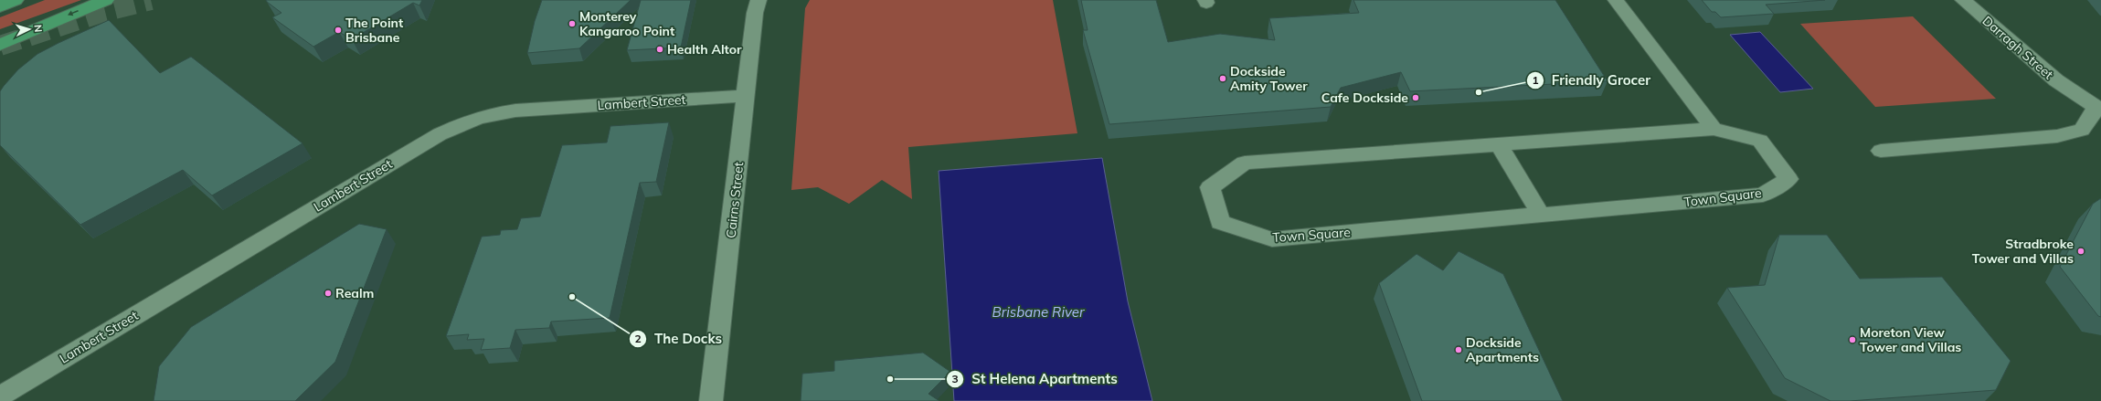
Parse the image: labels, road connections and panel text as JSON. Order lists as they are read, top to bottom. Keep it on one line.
{"streets":{"street":["Darragh Street","Lambert Street","Town Square","Cairns Street"]},"crossings":[["Lambert Street","Cairns Street"]],"water":["Brisbane River"],"places":["Monterey Kangaroo Point","The Point Brisbane","Health Altor","Dockside Amity Tower","Friendly Grocer","Cafe Dockside","Stradbroke Tower and Villas","Realm","The Docks","Moreton View Tower and Villas","Dockside Apartments","St Helena Apartments"],"north":"right"}
